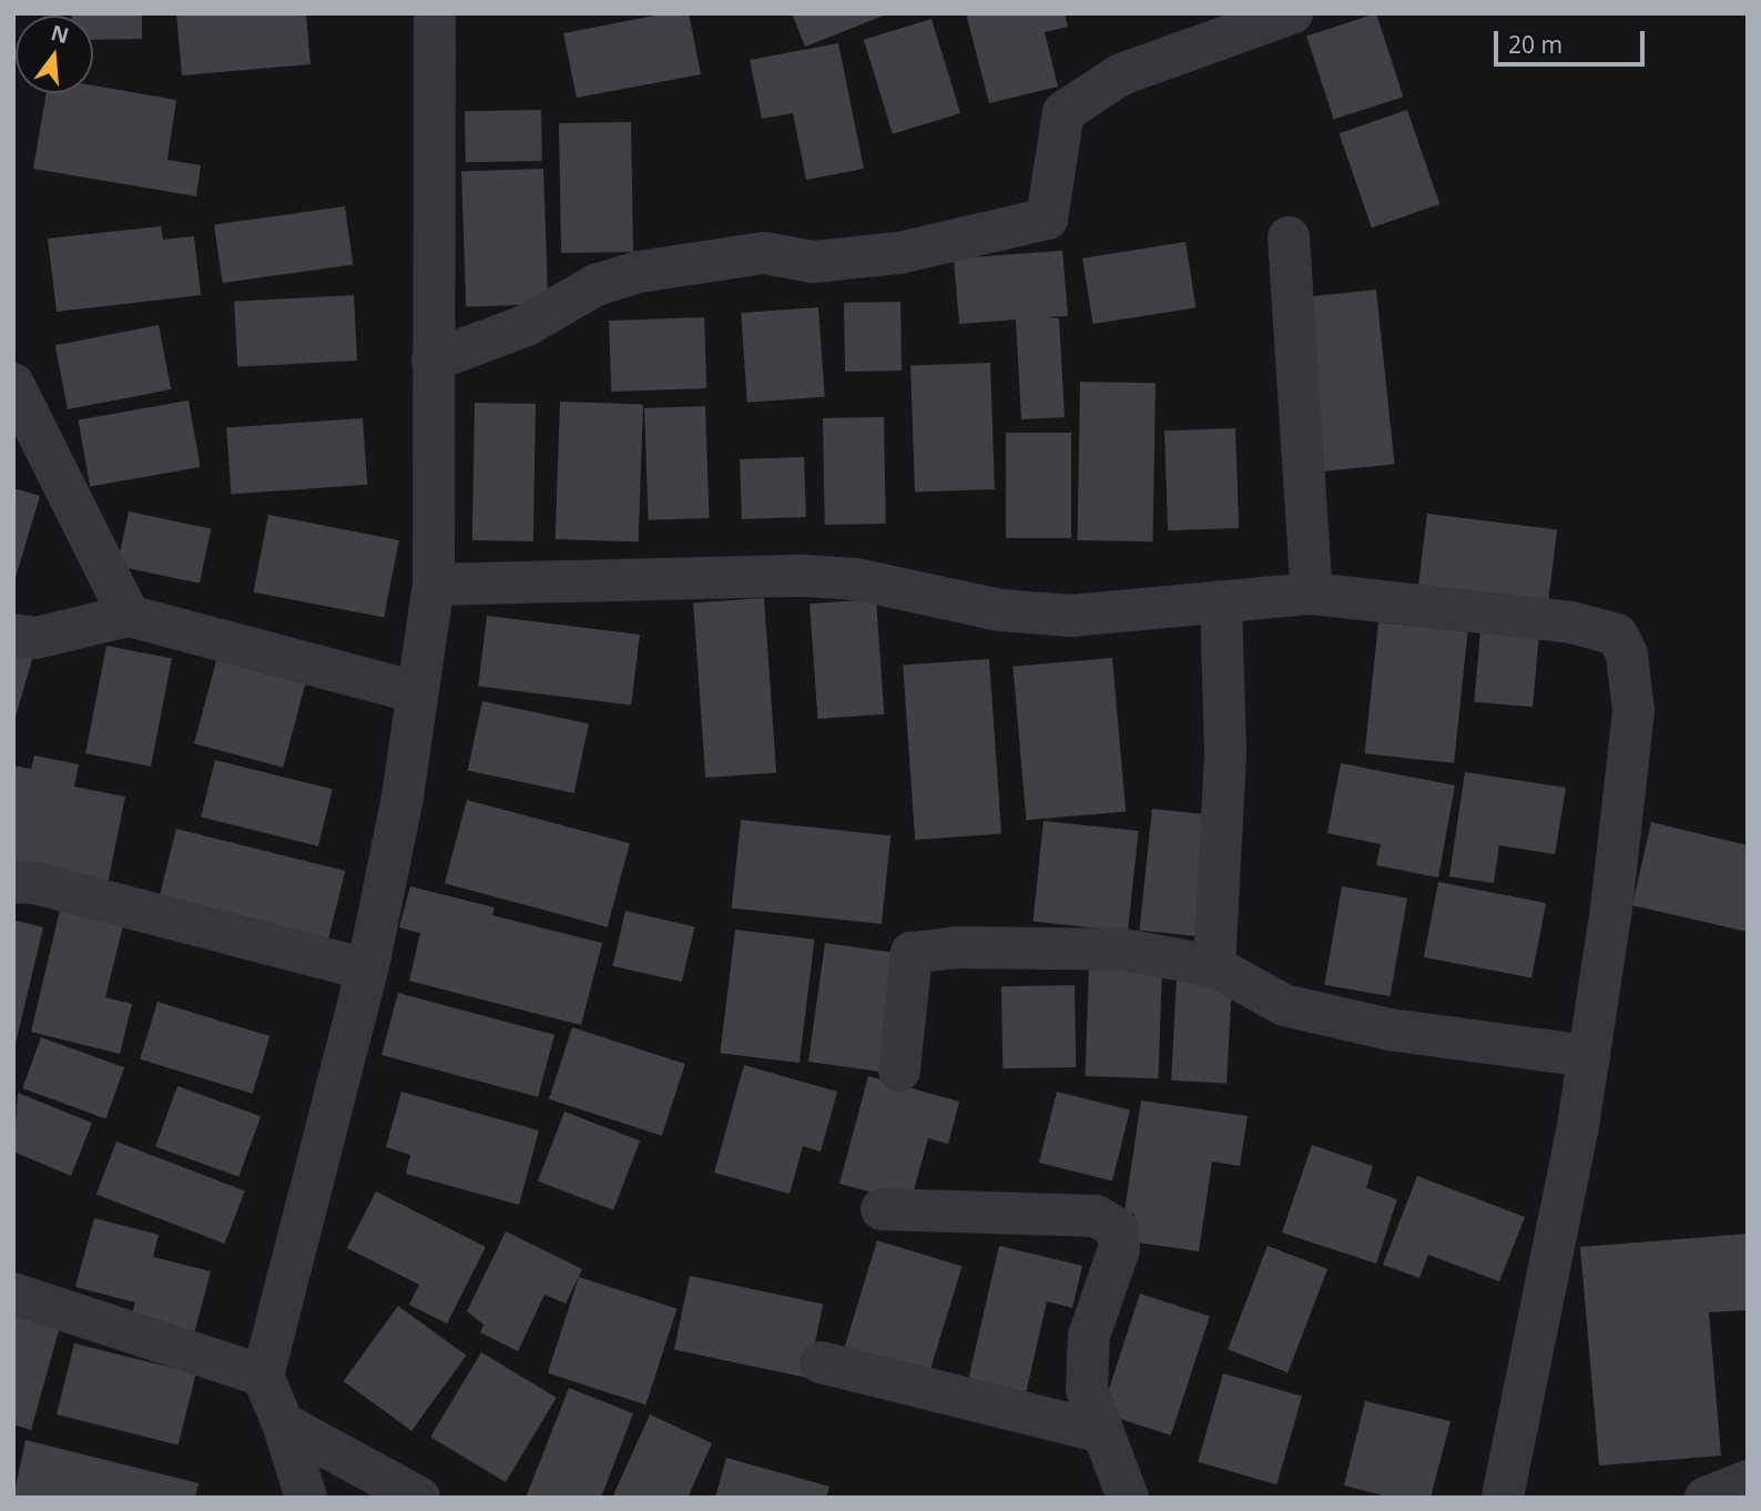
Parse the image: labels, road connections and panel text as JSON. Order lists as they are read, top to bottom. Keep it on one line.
{"scale_bar":"20 m","north":"top"}
